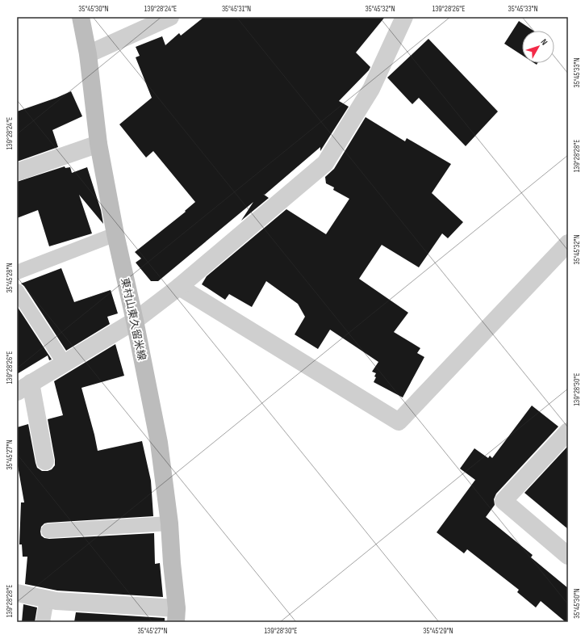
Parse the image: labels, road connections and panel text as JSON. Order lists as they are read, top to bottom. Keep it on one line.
{"streets":{"main road":["東村山東久留米線"]},"north":"top right","coordinates":["35°45'30\"N","139°28'24\"E","35°45'31\"N","35°45'32\"N","139°28'26\"E","35°45'33\"N","139°28'28\"E","35°45'28\"N","139°28'30\"E","35°45'27\"N","35°45'29\"N"]}
